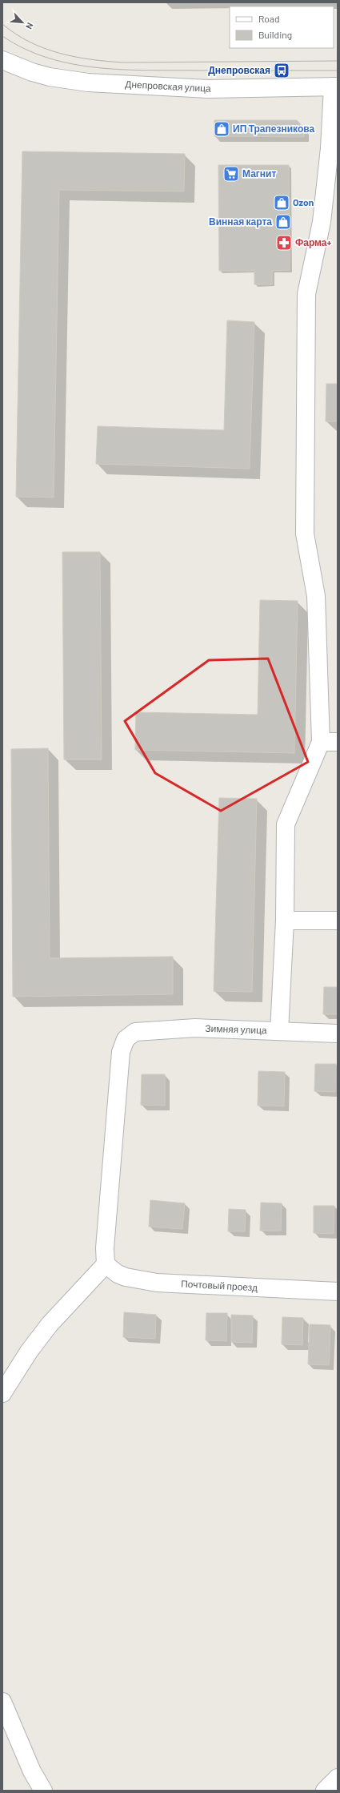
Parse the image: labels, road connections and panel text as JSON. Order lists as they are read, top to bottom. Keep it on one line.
{"streets":{"street":["Днепровская улица","Зимняя улица","Почтовый проезд"]},"crossings":[["Зимняя улица","Почтовый проезд"]],"places":{"bus stop":["Днепровская"],"shop":["ИП Трапезникова","Ozon","Винная карта"],"supermarket":["Магнит"],"pharmacy":["Фарма+"]},"legend":["Road","Building"],"north":"bottom right"}
